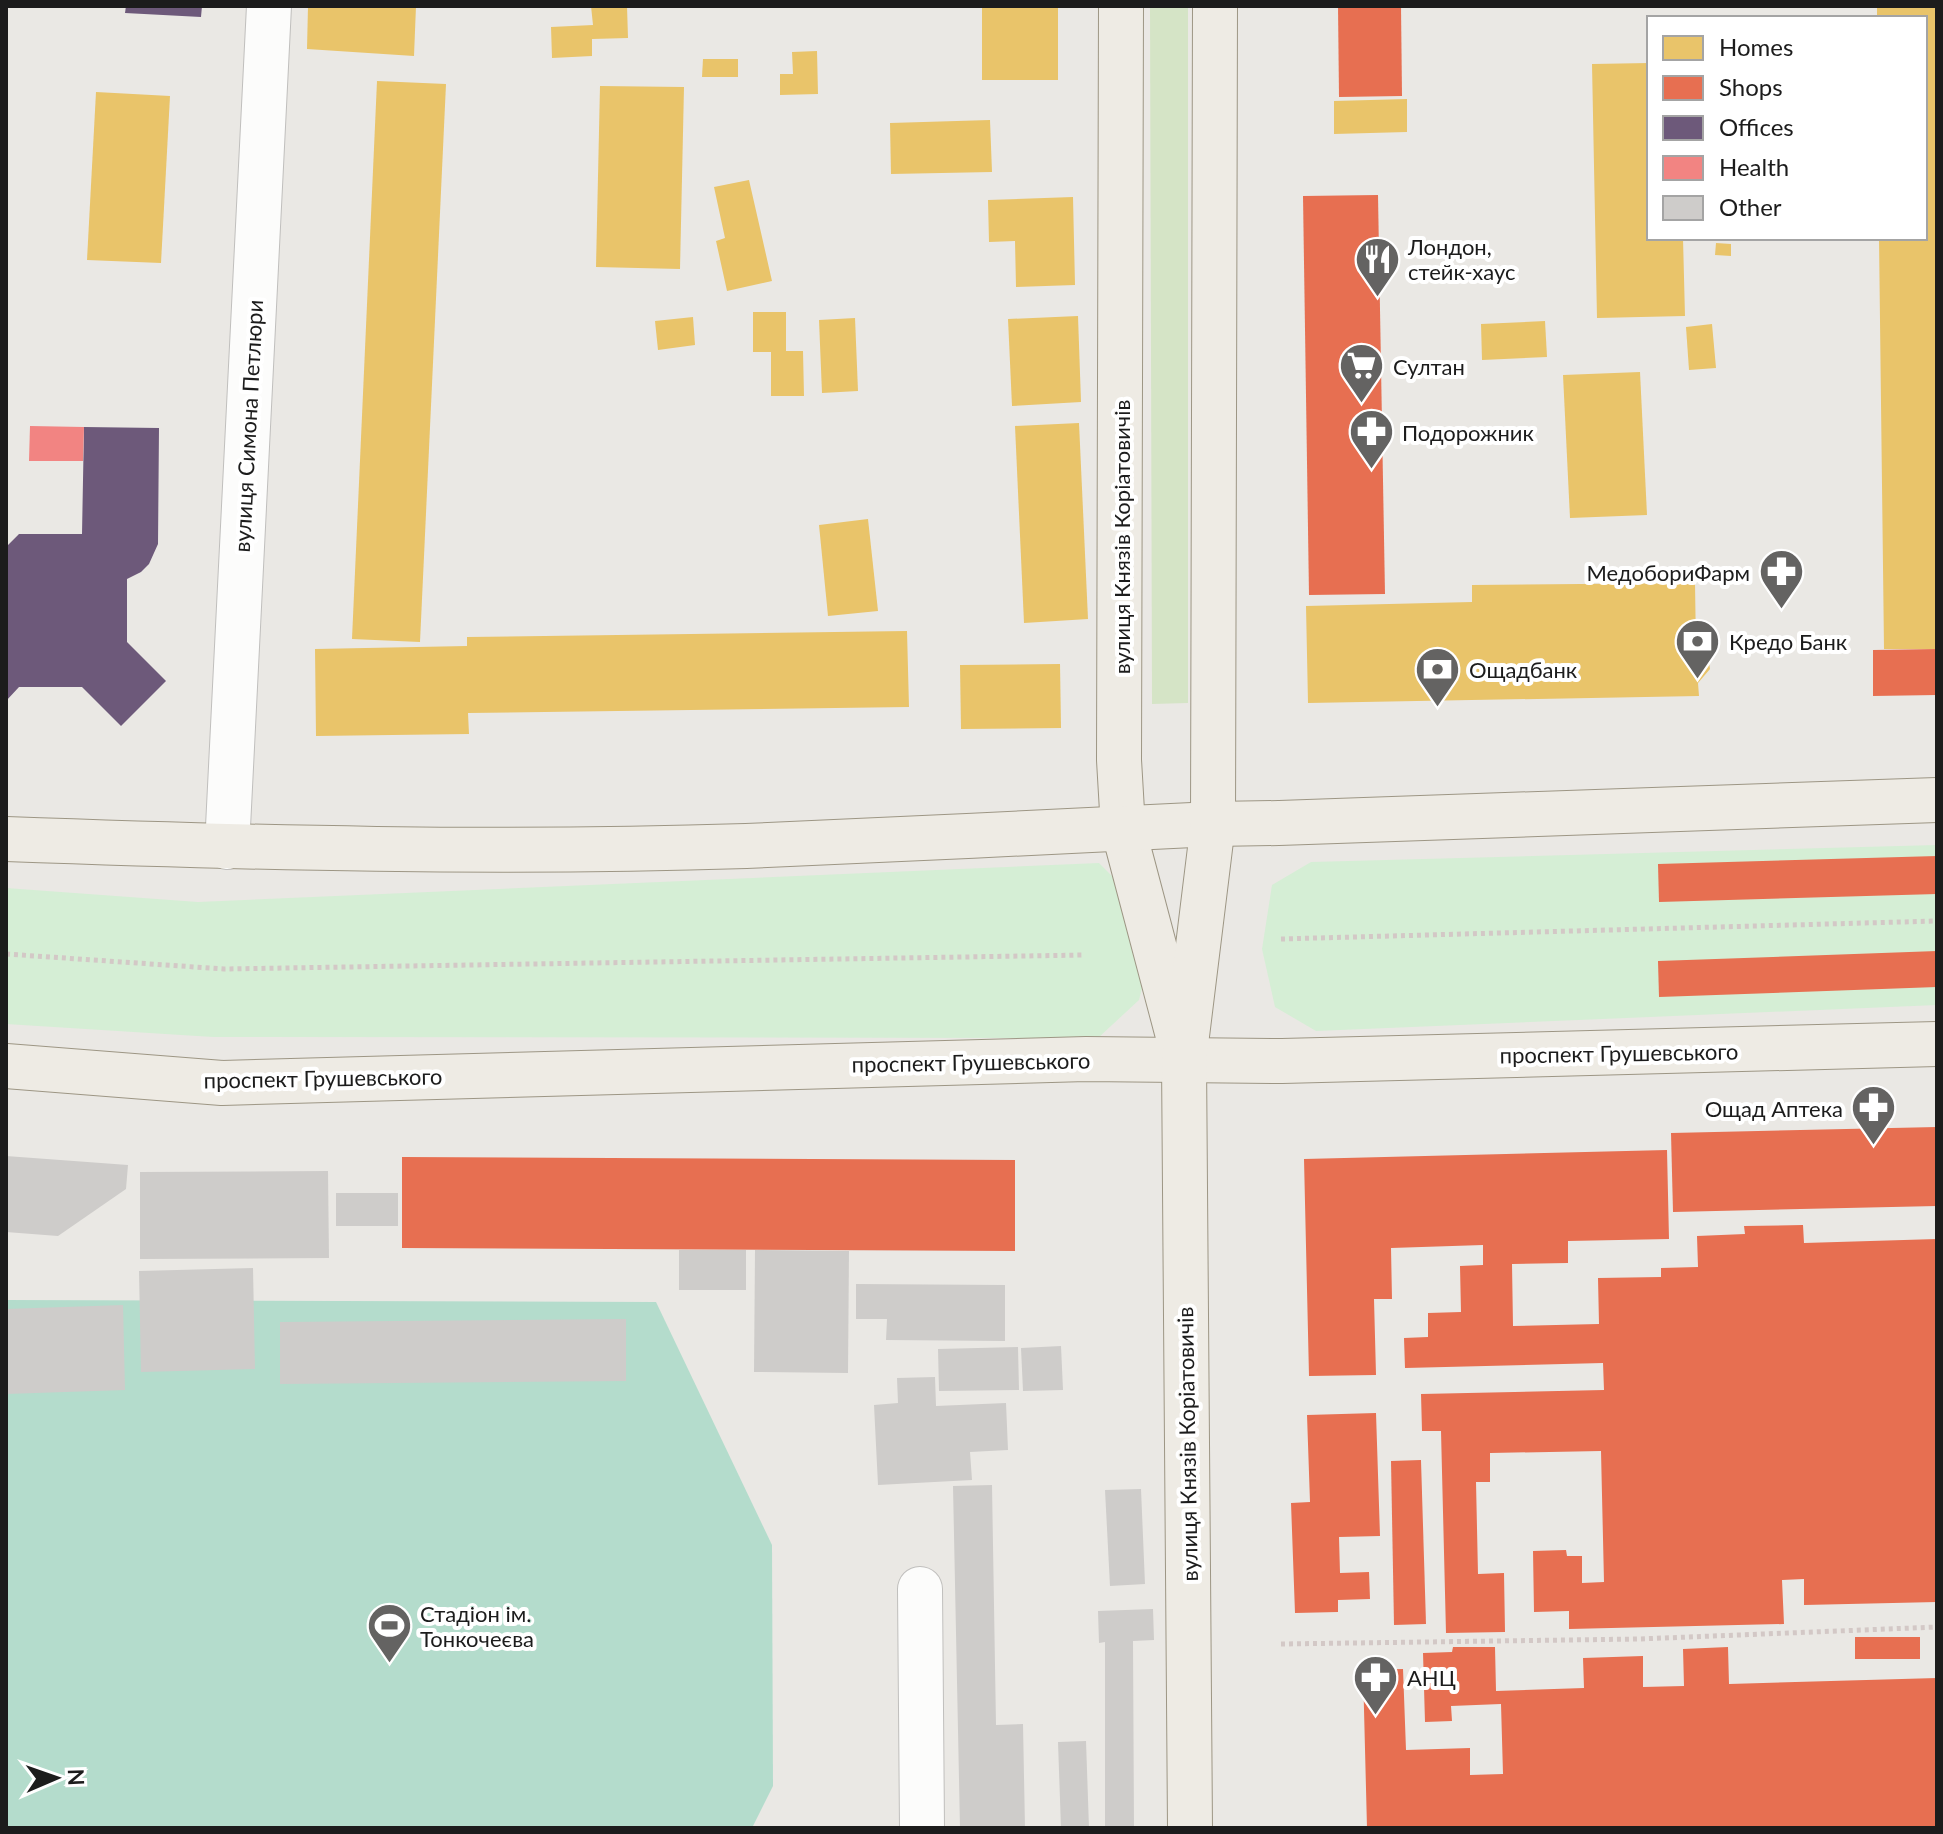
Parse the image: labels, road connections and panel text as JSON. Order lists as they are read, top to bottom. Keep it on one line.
{"streets":{"main road":["вулиця Князів Коріатовичів","проспект Грушевського"],"street":["вулиця Симона Петлюри"]},"crossings":[["вулиця Князів Коріатовичів","проспект Грушевського"]],"places":{"restaurant":["Лондон, стейк-хаус"],"supermarket":["Султан"],"pharmacy":["Подорожник","МедобориФарм","Ощад Аптека","АНЦ"],"bank":["Кредо Банк","Ощадбанк"],"sports":["Стадіон ім. Тонкочеєва"]},"legend":["Homes","Shops","Offices","Health","Other"],"north":"right"}
